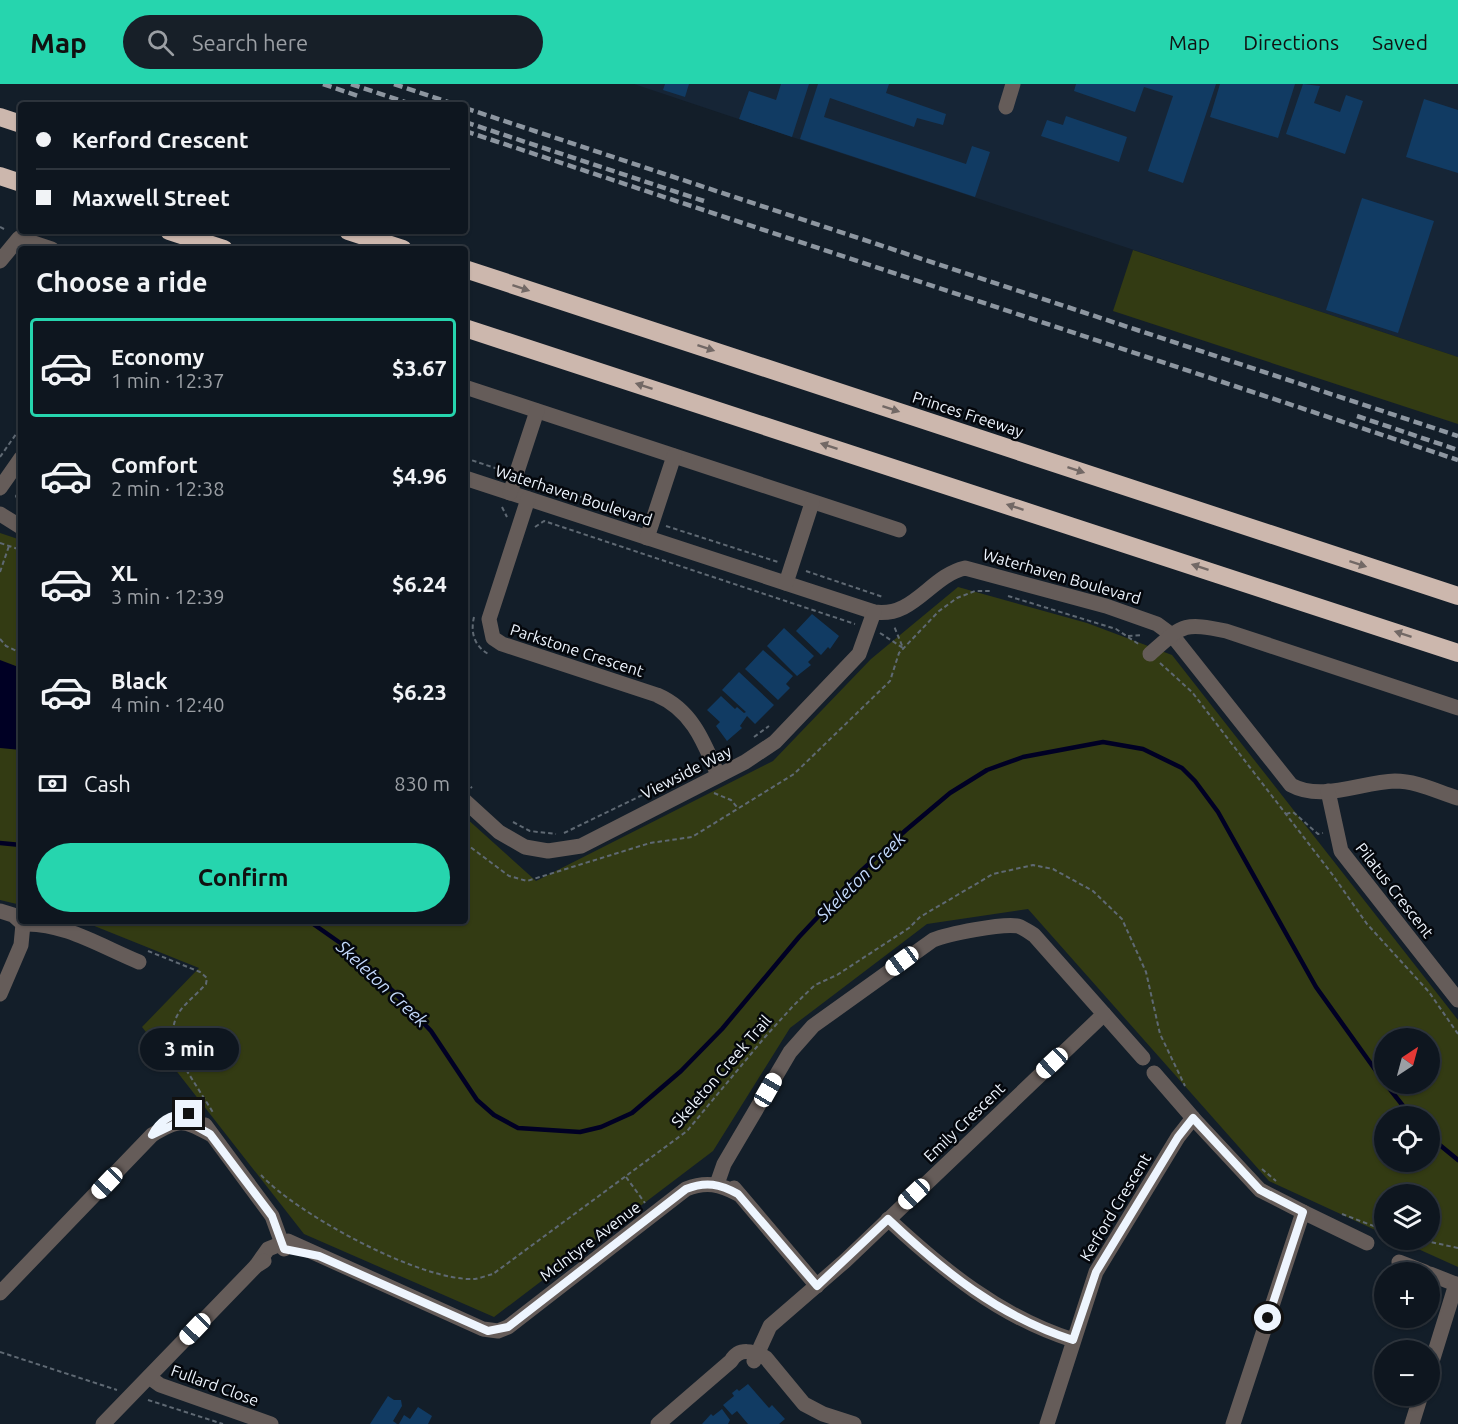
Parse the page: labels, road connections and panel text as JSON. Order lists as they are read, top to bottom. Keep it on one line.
{"streets":{"highway":["Princes Freeway"],"street":["Waterhaven Boulevard","Parkstone Crescent","Viewside Way","Pilatus Crescent","Emily Crescent","Kerford Crescent","McIntyre Avenue","Fullard Close"],"path":["Skeleton Creek Trail"]},"crossings":[["Waterhaven Boulevard","Parkstone Crescent"],["Waterhaven Boulevard","Viewside Way"],["Waterhaven Boulevard","Pilatus Crescent"],["Parkstone Crescent","Viewside Way"]],"water":["Skeleton Creek"],"north":"top right","page":{"header":"Map","search":"Search here","nav":["Map","Directions","Saved"],"banner":["Kerford Crescent","Maxwell Street"],"heading":"Choose a ride","list":[{"name":"Economy","note":"1 min · 12:37","value":"$3.67"},{"name":"Comfort","note":"2 min · 12:38","value":"$4.96"},{"name":"XL","note":"3 min · 12:39","value":"$6.24"},{"name":"Black","note":"4 min · 12:40","value":"$6.23"}],"pay":["Cash","830 m"],"buttons":"Confirm","map_buttons":["+","−"],"bubble":"3 min"}}
